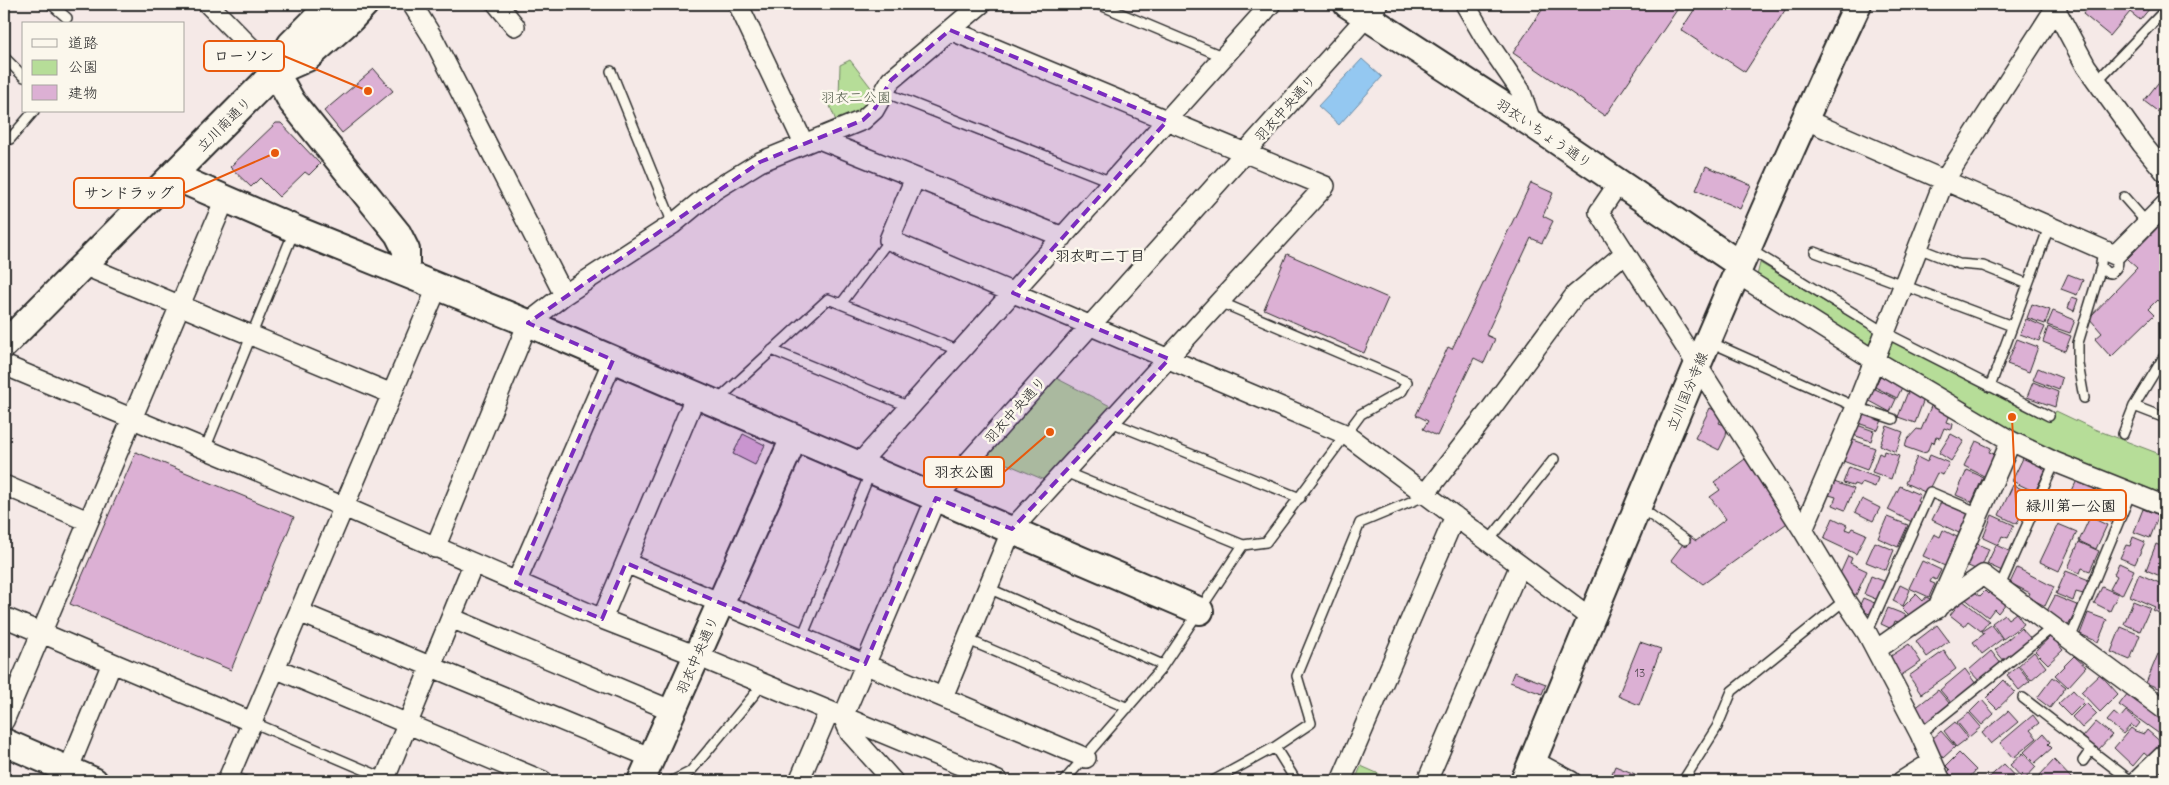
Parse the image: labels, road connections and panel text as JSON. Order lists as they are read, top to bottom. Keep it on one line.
{"streets":{"street":["羽衣中央通り","立川南通り","羽衣いちょう通り","立川国分寺線"]},"crossings":[["羽衣中央通り","羽衣いちょう通り"],["羽衣いちょう通り","立川国分寺線"]],"districts":["羽衣町二丁目"],"parks":["羽衣二公園"],"places":["ローソン","サンドラッグ","緑川第一公園","羽衣公園"],"house_numbers":["13"],"legend":["道路","公園","建物"]}
